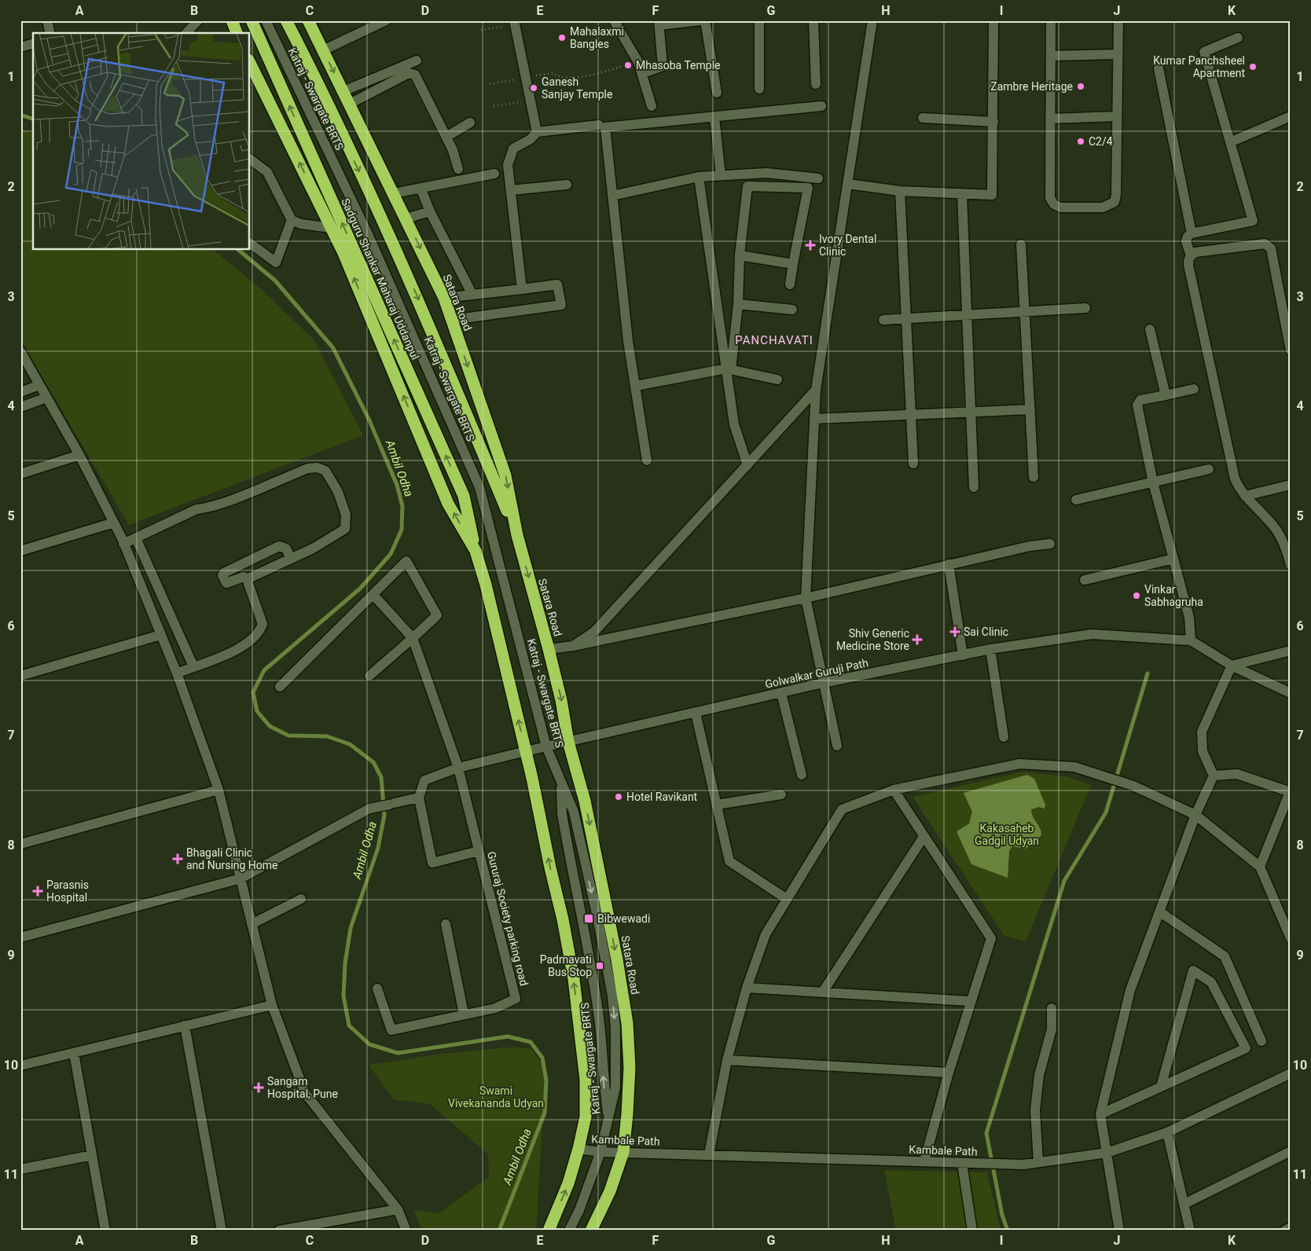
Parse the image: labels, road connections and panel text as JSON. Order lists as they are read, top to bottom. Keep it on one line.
{"streets":{"highway":["Sadguru Shankar Maharaj Uddanpul","Satara Road"],"street":["Katraj - Swargate BRTS","Golwalkar Guruji Path","Gururaj Society parking road","Kambale Path"]},"crossings":[["Katraj - Swargate BRTS","Golwalkar Guruji Path"],["Katraj - Swargate BRTS","Kambale Path"],["Satara Road","Golwalkar Guruji Path"],["Satara Road","Kambale Path"]],"districts":["PANCHAVATI"],"water":["Ambil Odha"],"parks":["Kakasaheb Gadgil Udyan","Swami Vivekananda Udyan"],"places":{"other":["Mahalaxmi Bangles","Mhasoba Temple","Kumar Panchsheel Apartment","Zambre Heritage","Ganesh Sanjay Temple","C2/4","Vinkar Sabhagruha","Hotel Ravikant"],"health":["Ivory Dental Clinic","Sai Clinic","Shiv Generic Medicine Store","Bhagali Clinic and Nursing Home","Parasnis Hospital","Sangam Hospital, Pune"],"transit":["Bibwewadi","Padmavati Bus Stop"]},"grid":{"columns":["A","B","C","D","E","F","G","H","I","J","K"],"rows":["1","2","3","4","5","6","7","8","9","10","11"]}}
